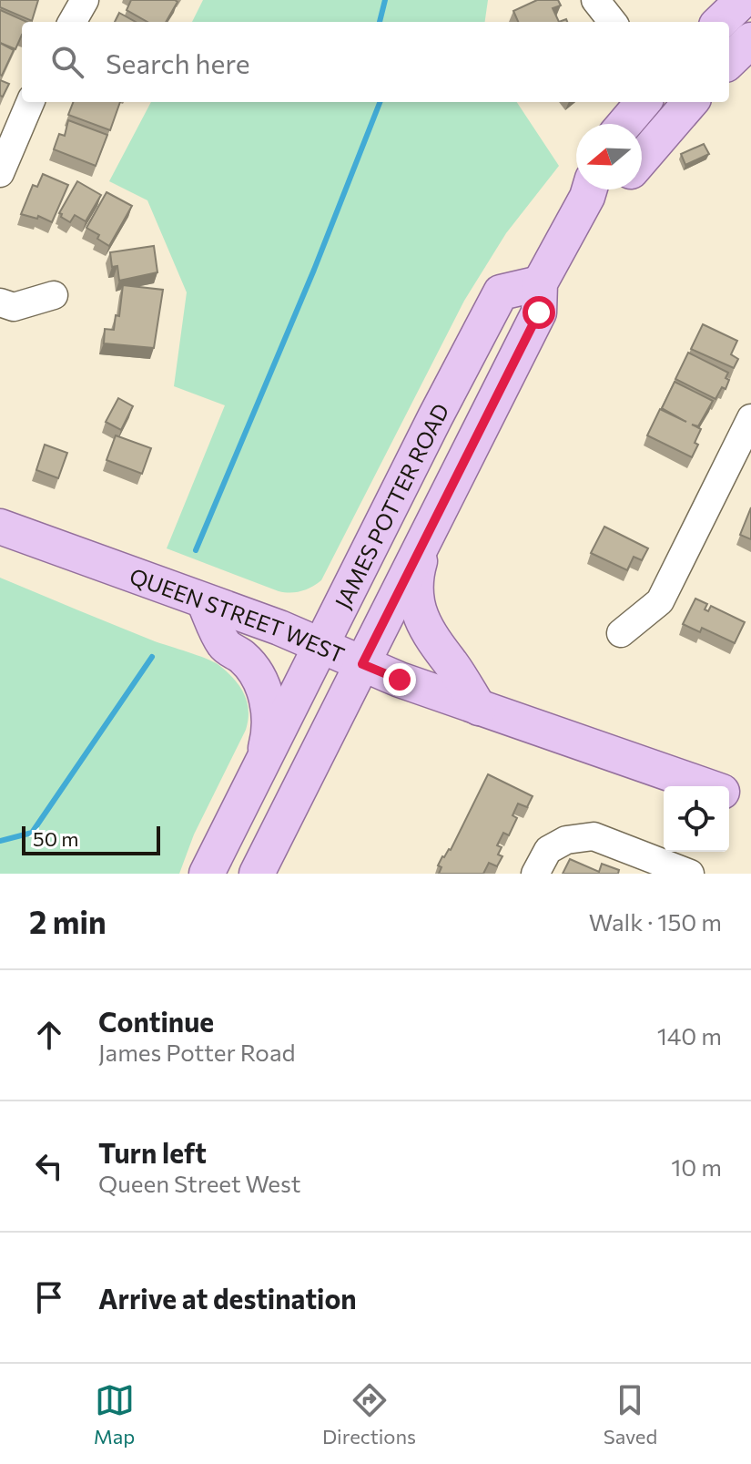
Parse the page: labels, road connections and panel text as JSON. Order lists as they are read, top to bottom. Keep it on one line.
{"streets":{"main road":["JAMES POTTER ROAD","QUEEN STREET WEST"]},"crossings":[["JAMES POTTER ROAD","QUEEN STREET WEST"]],"scale_bar":"50 m","north":"left","page":{"search":"Search here","scale":"50 m","heading":["2 min","Walk · 150 m"],"list":[["Continue","James Potter Road","140 m"],["Turn left","Queen Street West","10 m"],"Arrive at destination"],"nav":["Map","Directions","Saved"]}}
